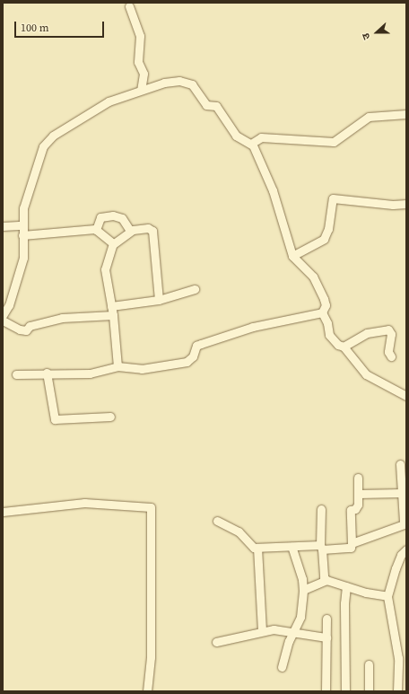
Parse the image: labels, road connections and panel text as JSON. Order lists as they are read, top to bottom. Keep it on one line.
{"scale_bar":"100 m","north":"left"}
